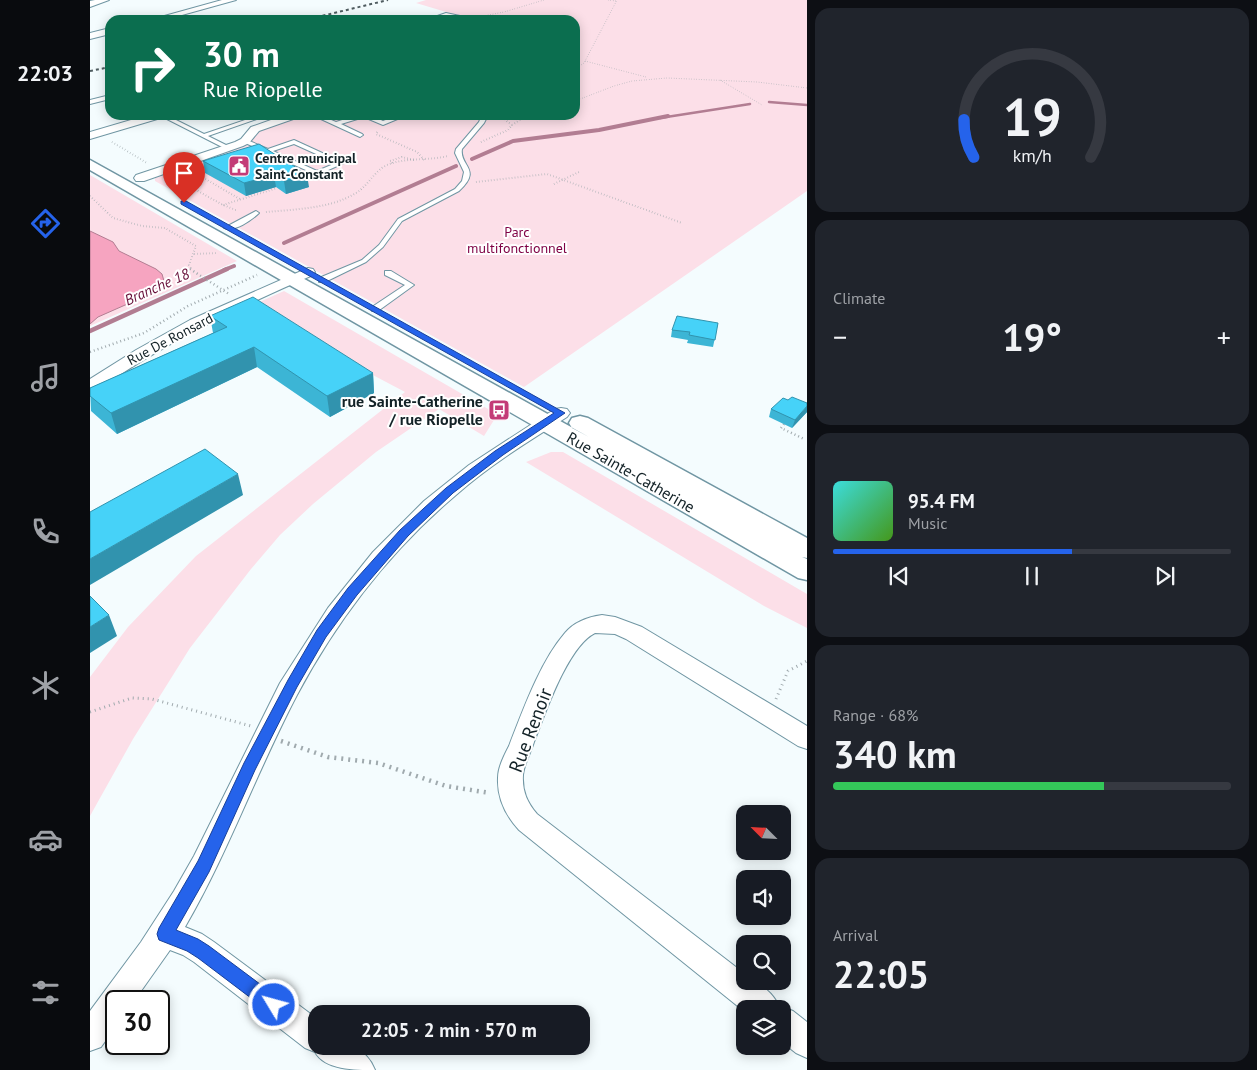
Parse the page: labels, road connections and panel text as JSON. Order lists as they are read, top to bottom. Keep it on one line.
{"streets":{"street":["Rue De Ronsard","Rue Sainte-Catherine","Rue Renoir"]},"crossings":[["Rue De Ronsard","Rue Sainte-Catherine"]],"water":["Branche 18"],"parks":["Parc multifonctionnel"],"places":{"public building":["Centre municipal Saint-Constant"],"bus stop":["rue Sainte-Catherine / rue Riopelle"]},"north":"top left","page":{"tabs":"22:03","turn":["30 m","Rue Riopelle"],"tile":["Climate",["Range · 68%","340 km"],["Arrival","22:05"]],"heat":["−","19°","+"],"song":["95.4 FM","Music"],"limit":"30","trip":"22:05 · 2 min · 570 m","gauge":["19","km/h"]}}
